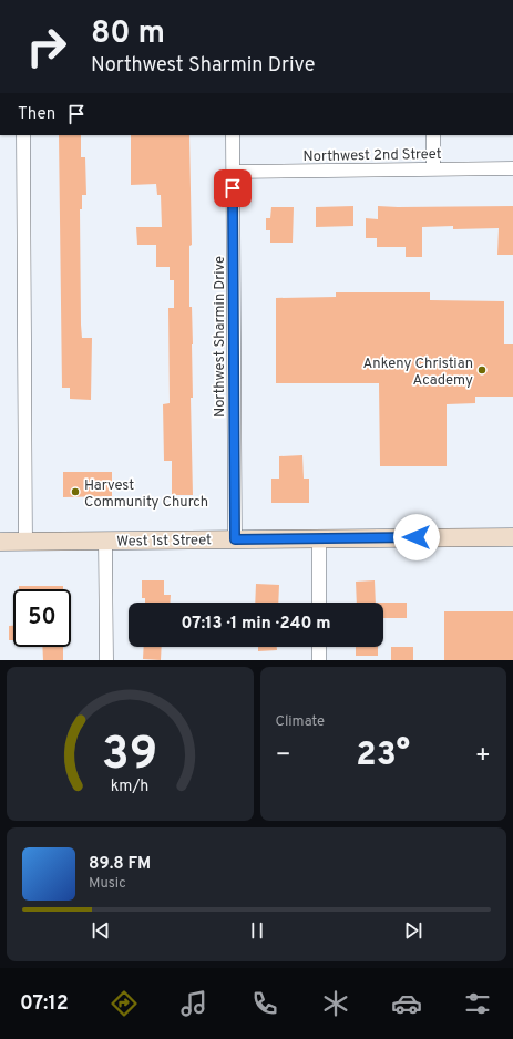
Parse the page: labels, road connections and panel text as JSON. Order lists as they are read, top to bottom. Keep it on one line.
{"streets":{"main road":["West 1st Street"],"street":["Northwest 2nd Street","Northwest Sharmin Drive"]},"crossings":[["Northwest 2nd Street","Northwest Sharmin Drive"],["Northwest Sharmin Drive","West 1st Street"]],"places":["Ankeny Christian Academy","Harvest Community Church"],"page":{"turn":["80 m","Northwest Sharmin Drive"],"then":"Then","limit":"50","trip":"07:13 · 1 min · 240 m","tile":"Climate","heat":["−","23°","+"],"song":["89.8 FM","Music"],"tabs":"07:12","gauge":["39","km/h"]}}
